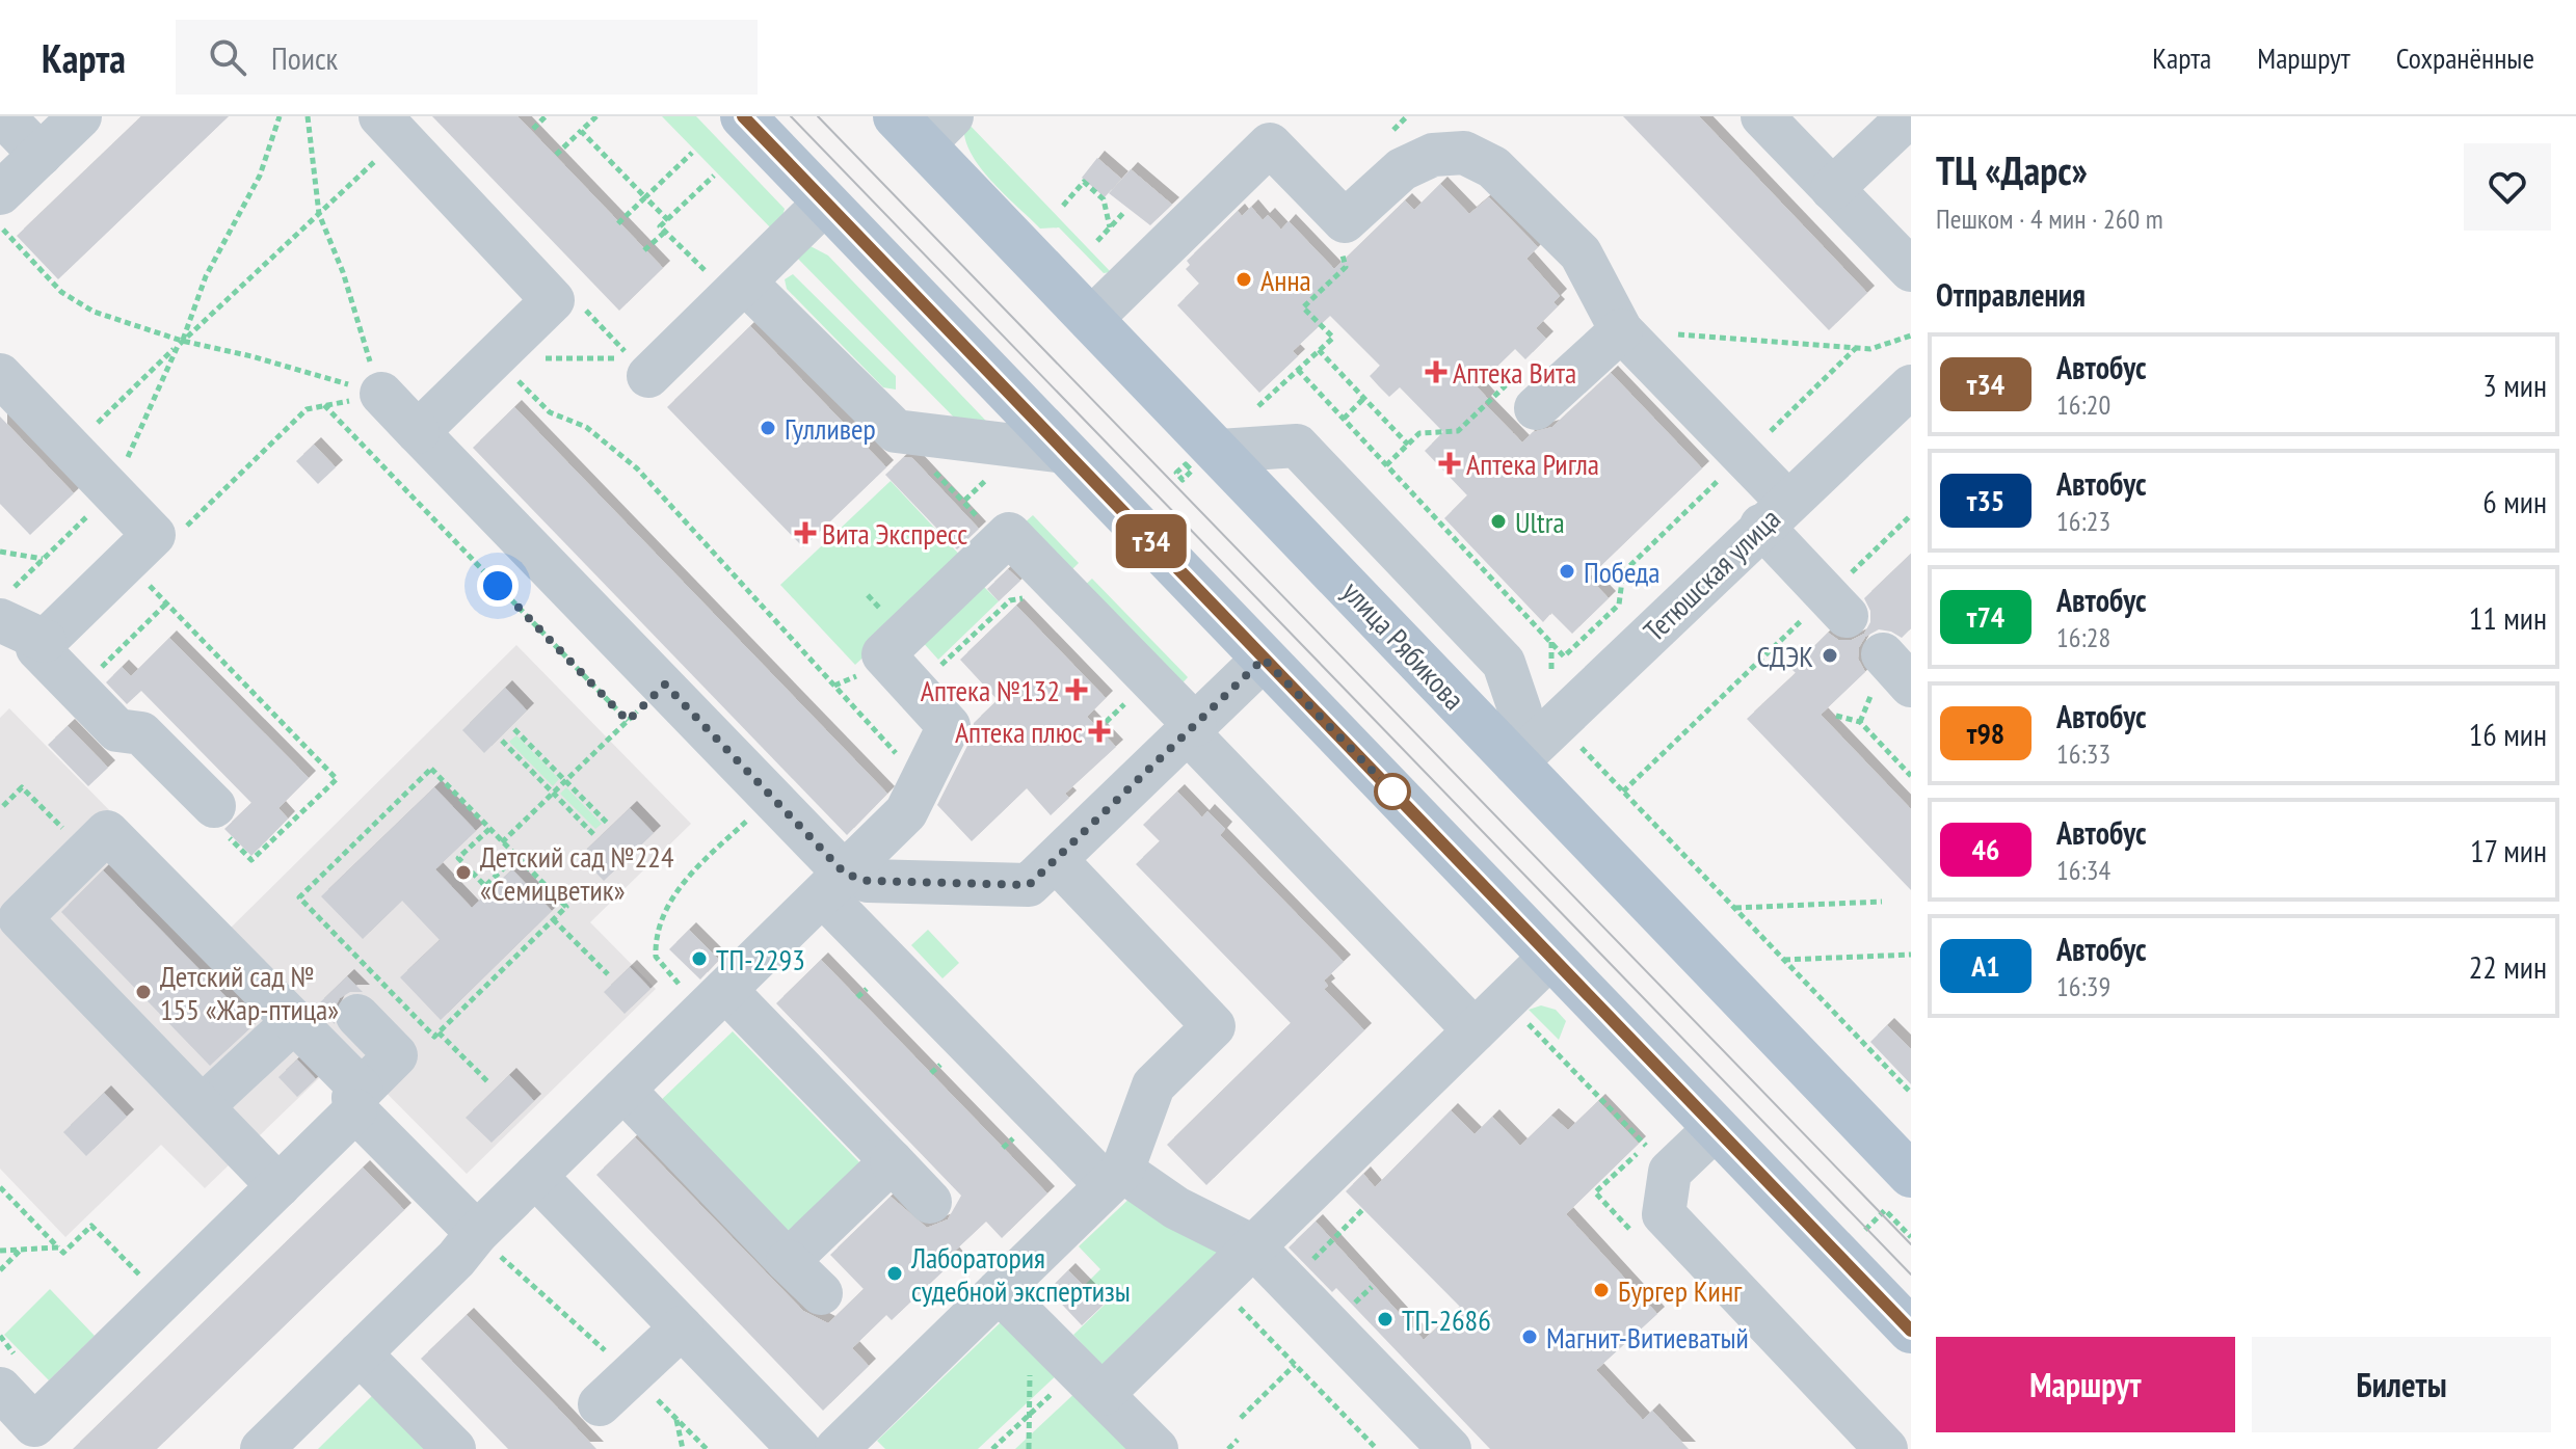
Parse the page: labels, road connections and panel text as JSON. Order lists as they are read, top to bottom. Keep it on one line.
{"streets":{"main road":["улица Рябикова"],"street":["Тетюшская улица"]},"crossings":[["Тетюшская улица","улица Рябикова"]],"places":{"other":["Анна","Гулливер","Ultra","Победа","СДЭК","Детский сад №224 «Семицветик»","ТП-2293","Детский сад № 155 «Жар-птица»","Лаборатория судебной экспертизы","Бургер Кинг","ТП-2686","Магнит-Витиеватый"],"health":["Аптека Вита","Аптека Ригла","Вита Экспресс","Аптека №132","Аптека плюс"]},"lines":["bus line т34"],"page":{"header":"Карта","search":"Поиск","nav":["Карта","Маршрут","Сохранённые"],"on_map":"т34","heading":[["ТЦ «Дарс»","Пешком · 4 мин · 260 m"],"Отправления"],"list":[{"mark":"т34","name":"Автобус","note":"16:20","value":"3 мин"},{"mark":"т35","name":"Автобус","note":"16:23","value":"6 мин"},{"mark":"т74","name":"Автобус","note":"16:28","value":"11 мин"},{"mark":"т98","name":"Автобус","note":"16:33","value":"16 мин"},{"mark":"46","name":"Автобус","note":"16:34","value":"17 мин"},{"mark":"А1","name":"Автобус","note":"16:39","value":"22 мин"}],"buttons":["Маршрут","Билеты"]}}
